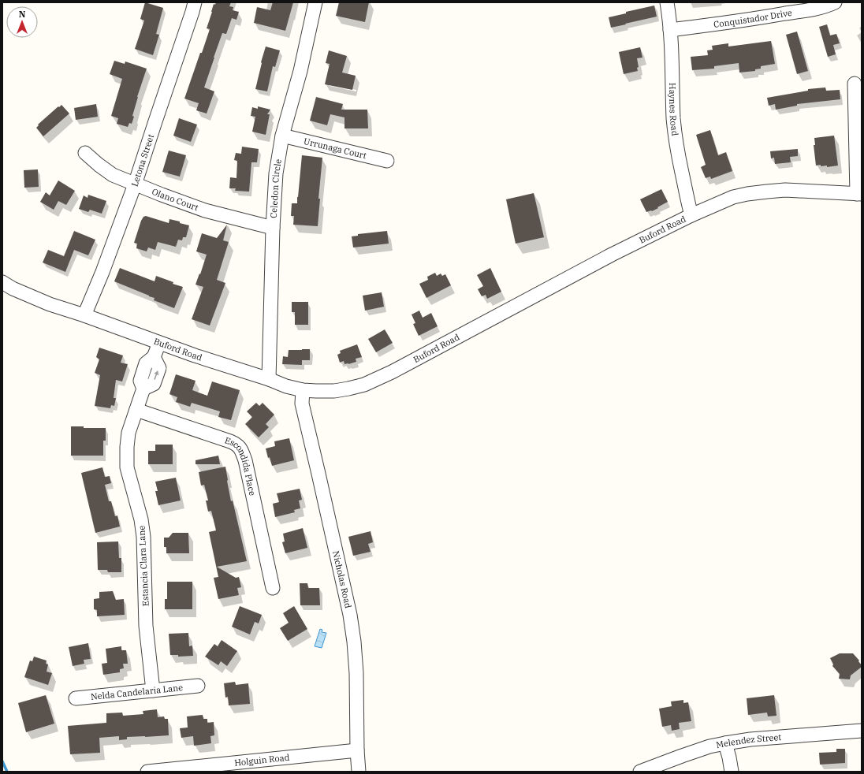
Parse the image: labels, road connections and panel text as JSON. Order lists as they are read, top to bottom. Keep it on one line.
{"streets":{"street":["Conquistador Drive","Haynes Road","Urrunaga Court","Letona Street","Celedon Circle","Olano Court","Buford Road","Escondida Place","Estancia Clara Lane","Nicholas Road","Nelda Candelaria Lane","Melendez Street","Holguin Road"]},"crossings":[["Conquistador Drive","Haynes Road"],["Haynes Road","Buford Road"],["Urrunaga Court","Celedon Circle"],["Letona Street","Olano Court"],["Letona Street","Buford Road"],["Celedon Circle","Olano Court"],["Celedon Circle","Buford Road"],["Buford Road","Estancia Clara Lane"],["Buford Road","Nicholas Road"],["Escondida Place","Estancia Clara Lane"],["Estancia Clara Lane","Nelda Candelaria Lane"],["Nicholas Road","Holguin Road"]],"north":"top"}
